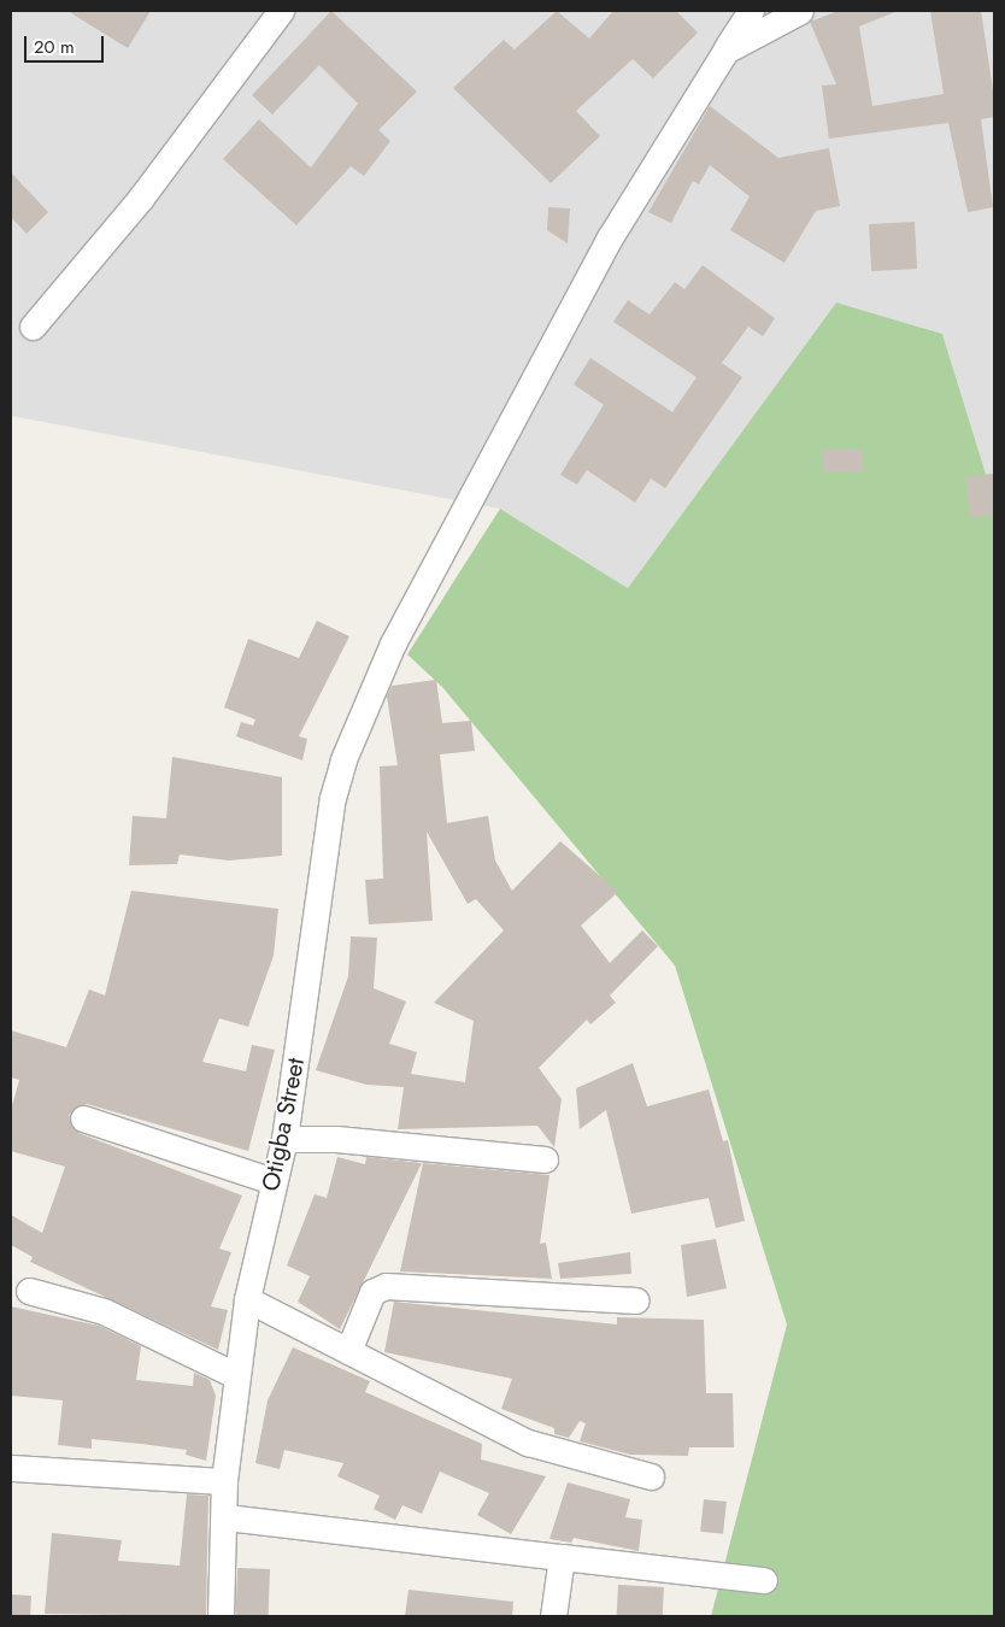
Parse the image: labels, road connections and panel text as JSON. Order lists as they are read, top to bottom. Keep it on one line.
{"streets":{"street":["Otigba Street"]},"scale_bar":"20 m"}
